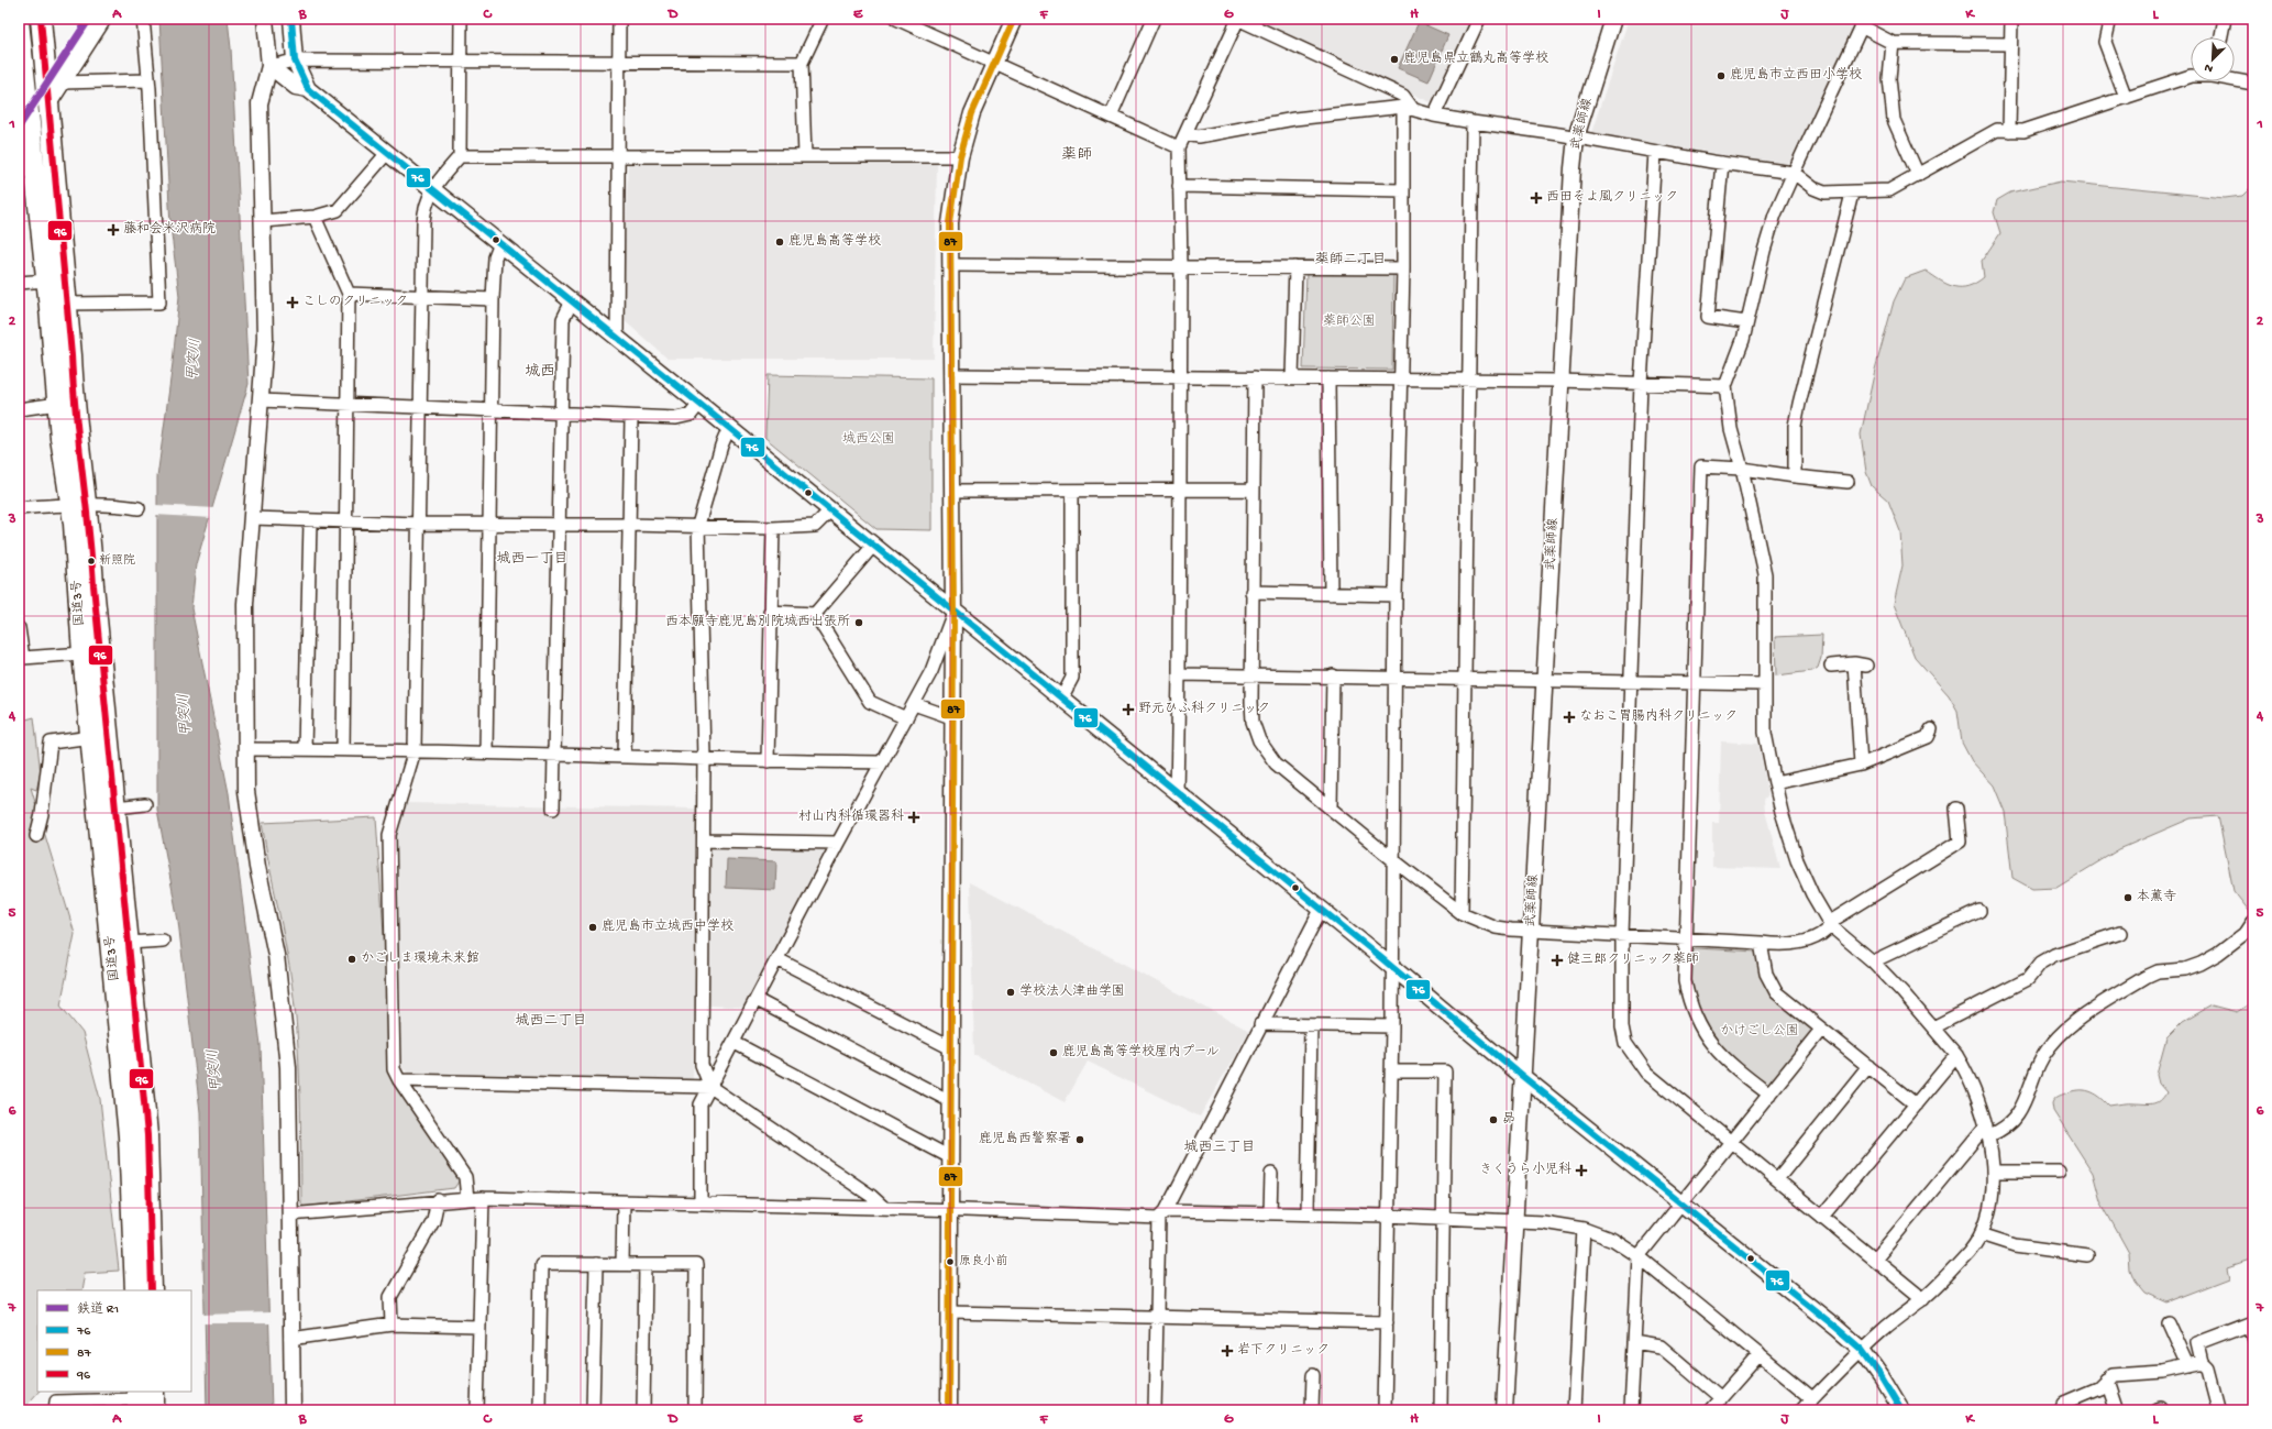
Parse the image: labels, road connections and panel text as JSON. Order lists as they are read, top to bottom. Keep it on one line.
{"streets":{"highway":["国道3号"],"street":["武薬師線"]},"districts":["薬師","薬師二丁目","城西","城西一丁目","城西二丁目","城西三丁目"],"water":["甲突川"],"parks":["薬師公園","城西公園","かけごし公園"],"places":{"other":["鹿児島県立鶴丸高等学校","鹿児島市立西田小学校","鹿児島高等学校","新照院","西本願寺鹿児島別院城西出張所","本薫寺","鹿児島市立城西中学校","かごしま環境未来館","学校法人津曲学園","鹿児島高等学校屋内プール","昴","鹿児島西警察署","原良小前"],"health":["西田そよ風クリニック","藤和会米沢病院","こしのクリニック","野元ひふ科クリニック","なおこ胃腸内科クリニック","村山内科循環器科","健三郎クリニック薬師","きくうら小児科","岩下クリニック"]},"lines":["rail line R1","transit line 76","transit line 87","transit line 96"],"legend":["鉄道 R1","76","87","96"],"north":"bottom left","grid":{"columns":["A","B","C","D","E","F","G","H","I","J","K","L"],"rows":["1","2","3","4","5","6","7"]}}
